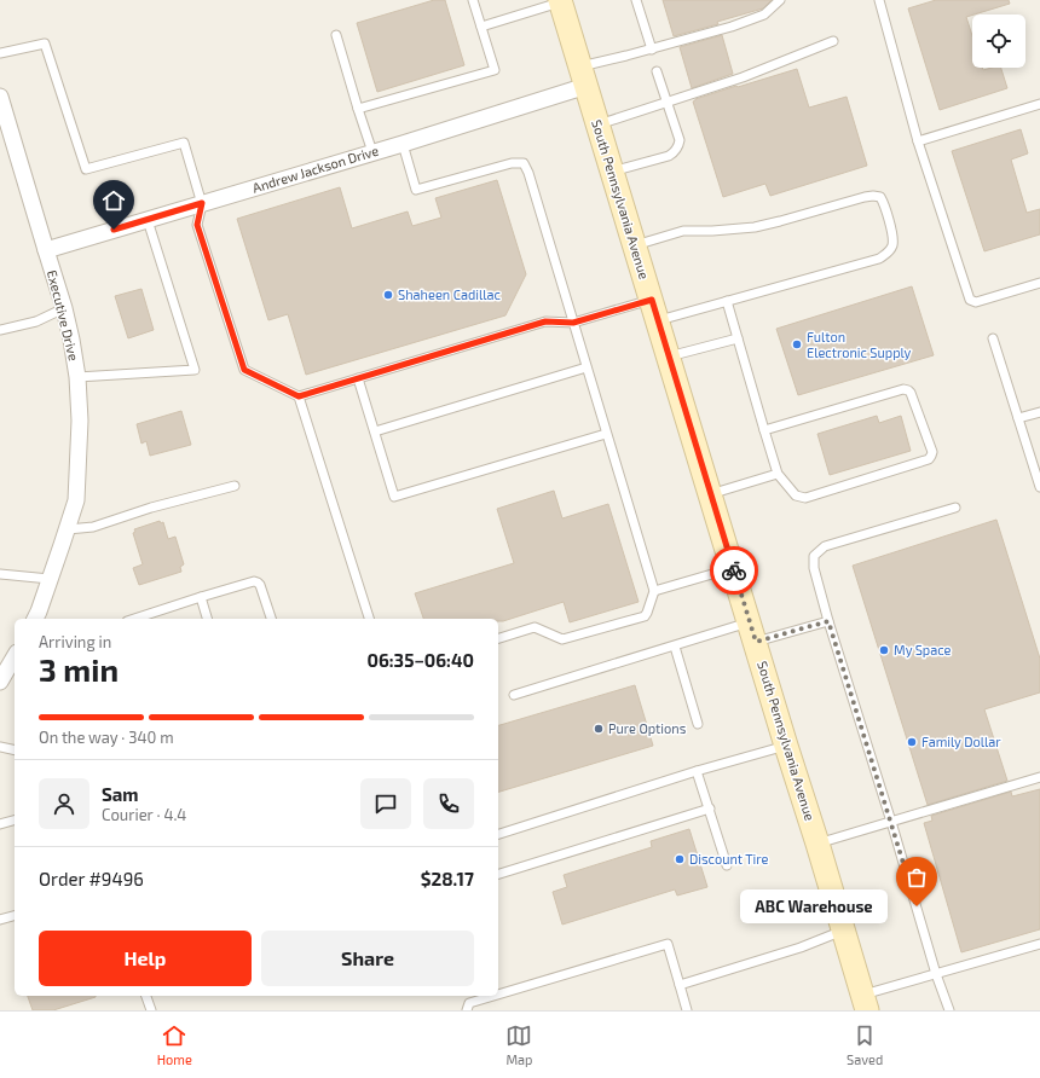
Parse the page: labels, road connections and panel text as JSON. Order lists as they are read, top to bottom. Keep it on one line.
{"streets":{"main road":["South Pennsylvania Avenue"],"street":["Andrew Jackson Drive","Executive Drive"]},"crossings":[["Andrew Jackson Drive","South Pennsylvania Avenue"],["Andrew Jackson Drive","Executive Drive"]],"places":["Shaheen Cadillac","Fulton Electronic Supply","My Space","Pure Options","Family Dollar","Discount Tire","ABC Warehouse"],"page":{"heading":["3 min","Arriving in","06:35–06:40"],"panel":["Sam","Courier · 4.4","Order #9496","$28.17"],"bar":"On the way · 340 m","bubble":"ABC Warehouse","buttons":["Help","Share"],"tabs":["Home","Map","Saved"]}}
